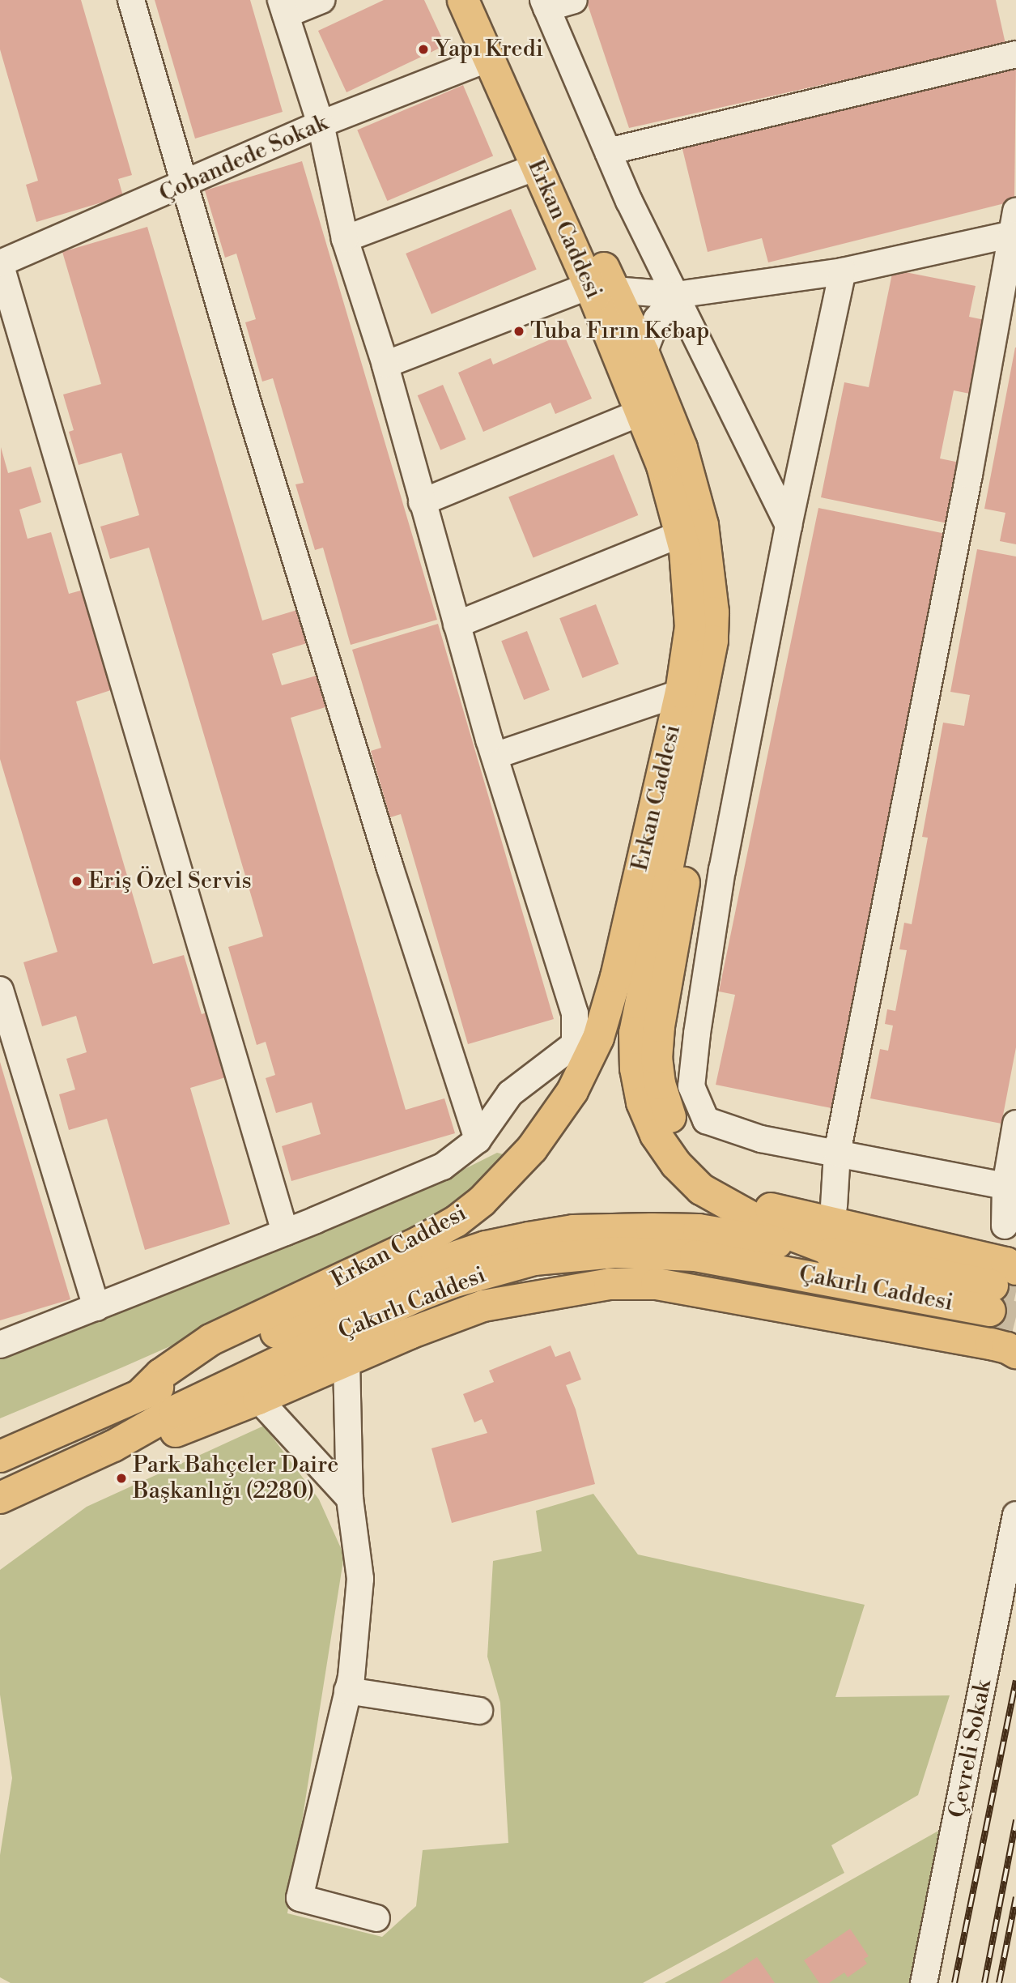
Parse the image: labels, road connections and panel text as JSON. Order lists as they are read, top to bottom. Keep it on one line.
{"streets":{"main road":["Erkan Caddesi","Çakırlı Caddesi"],"street":["Çobandede Sokak","Çevreli Sokak"]},"crossings":[["Çobandede Sokak","Erkan Caddesi"],["Erkan Caddesi","Çakırlı Caddesi"]],"places":["Yapı Kredi","Tuba Fırın Kebap","Eriş Özel Servis","Park Bahçeler Dai̇re Başkanlığı (2280)"]}
